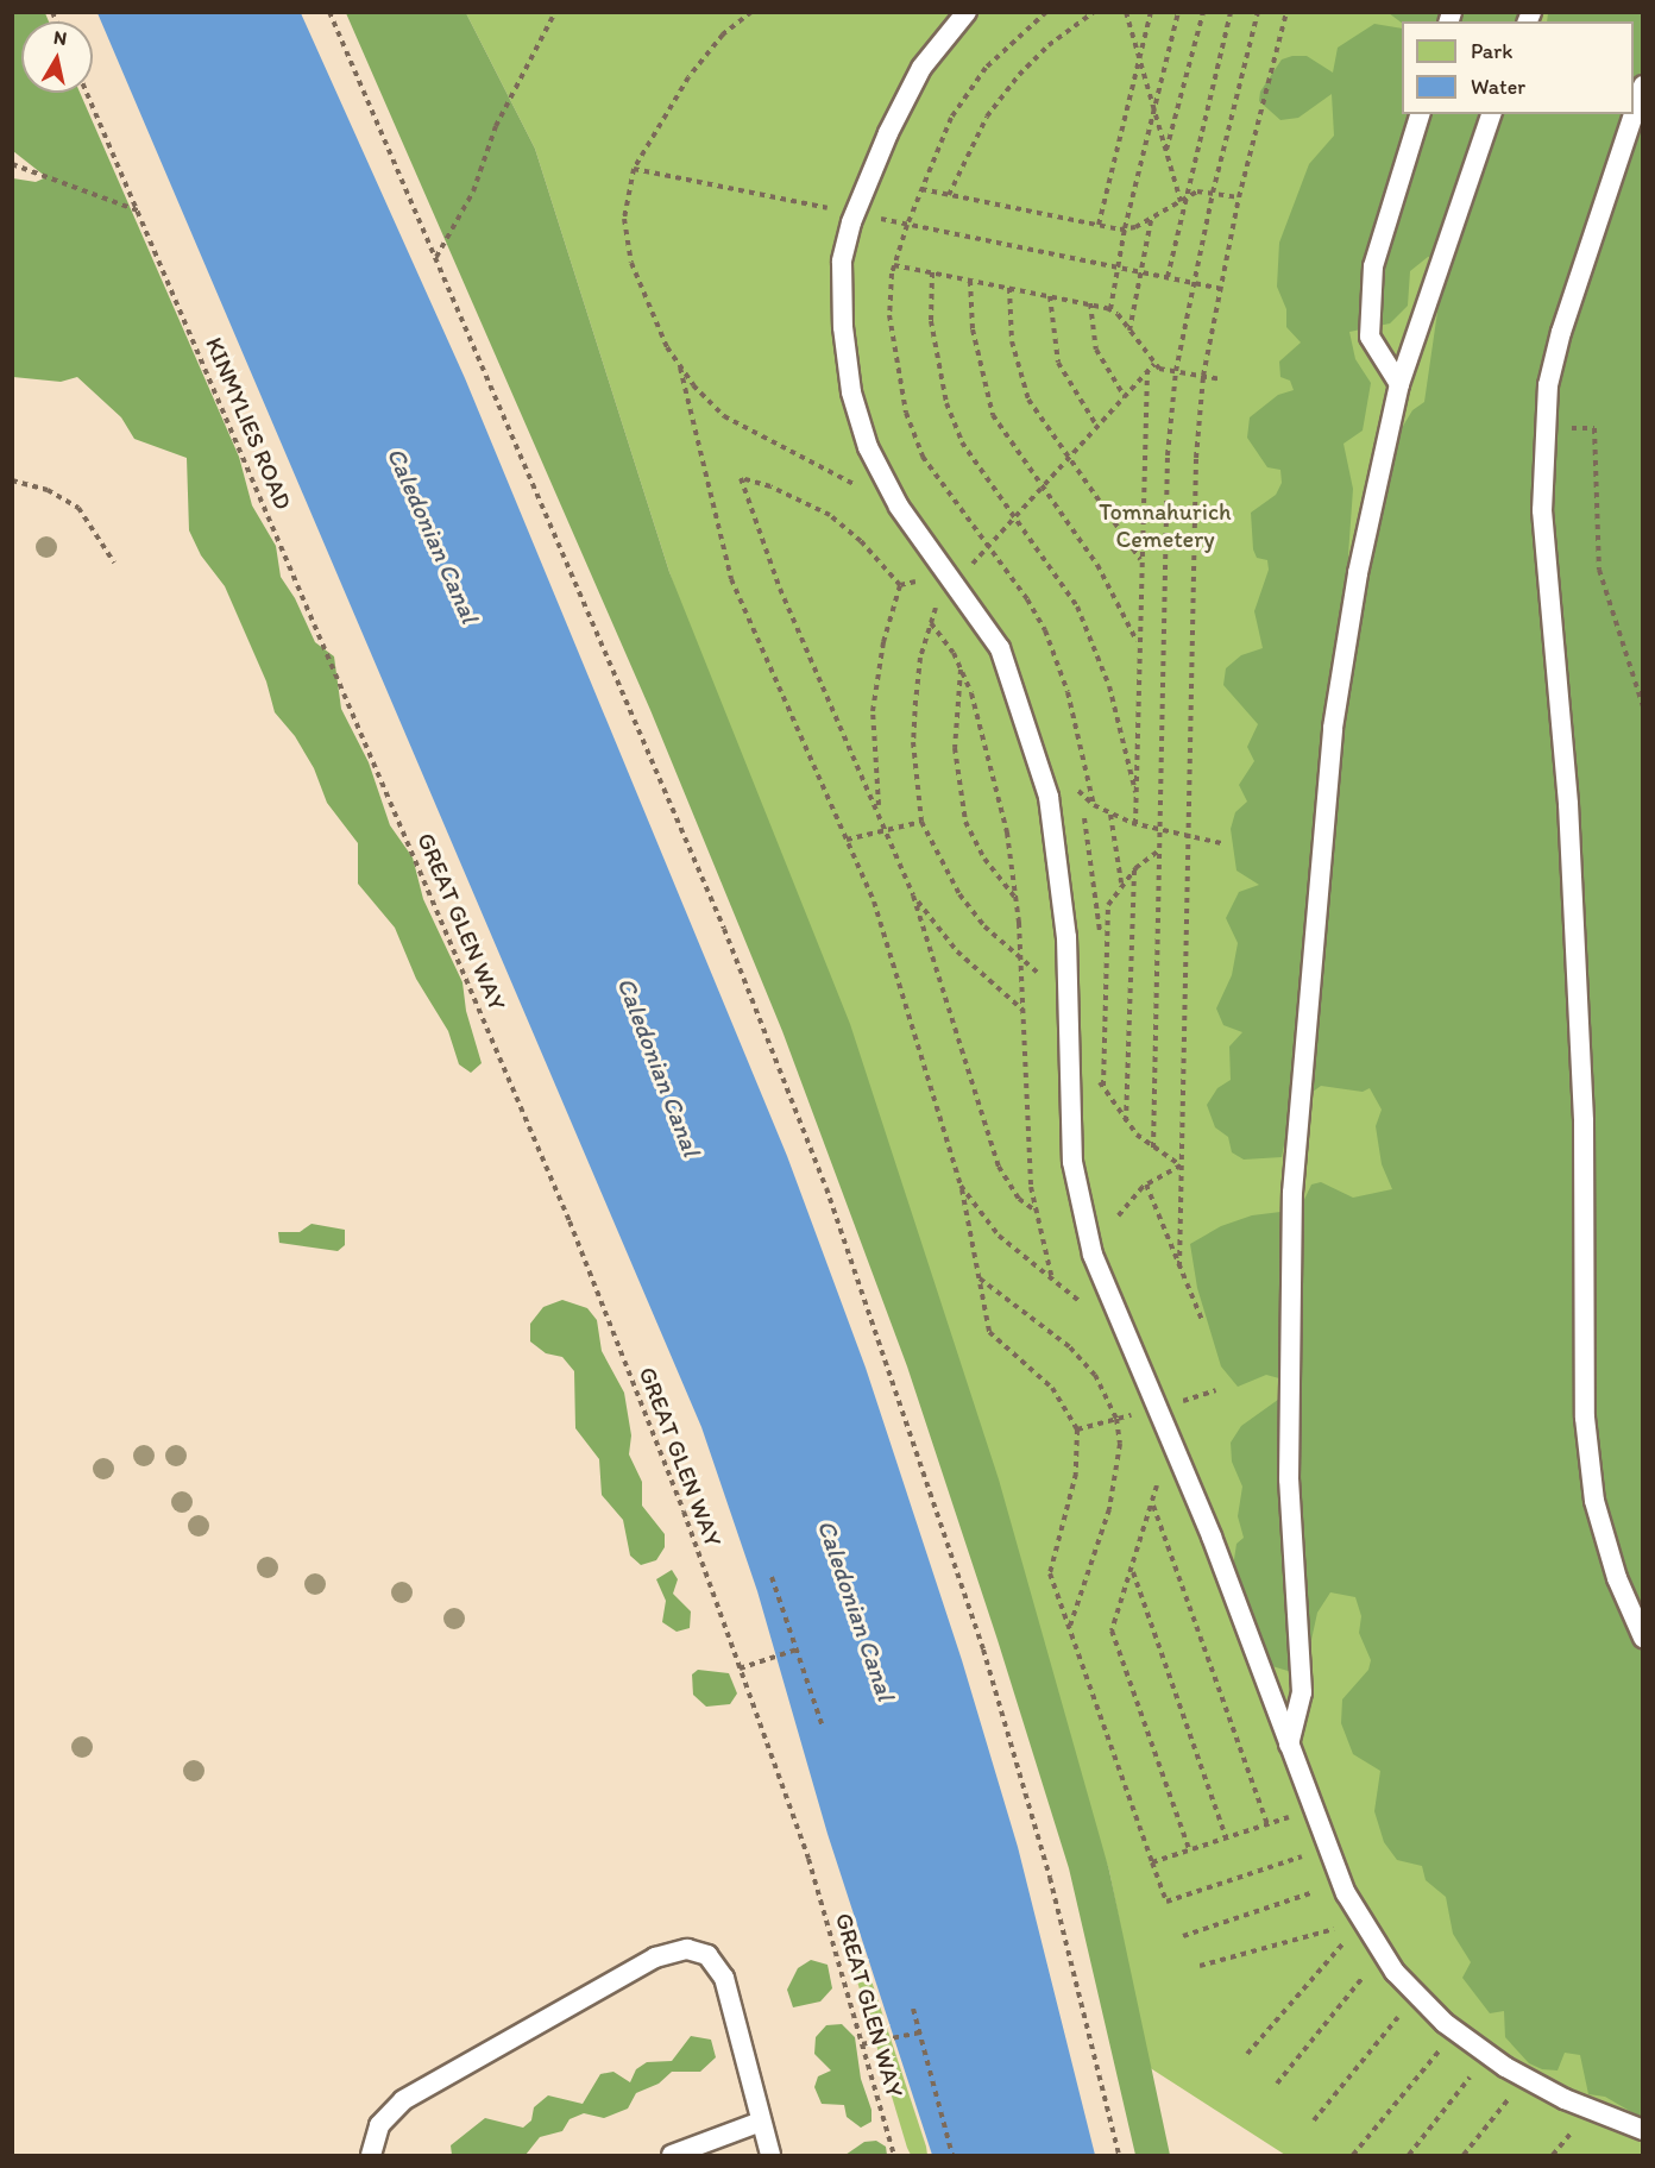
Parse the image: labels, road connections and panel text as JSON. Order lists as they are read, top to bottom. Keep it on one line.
{"streets":{"path":["KINMYLIES ROAD","GREAT GLEN WAY"]},"crossings":[["KINMYLIES ROAD","GREAT GLEN WAY"]],"water":["Caledonian Canal"],"parks":["Tomnahurich Cemetery"],"legend":["Park","Water"],"north":"top"}
